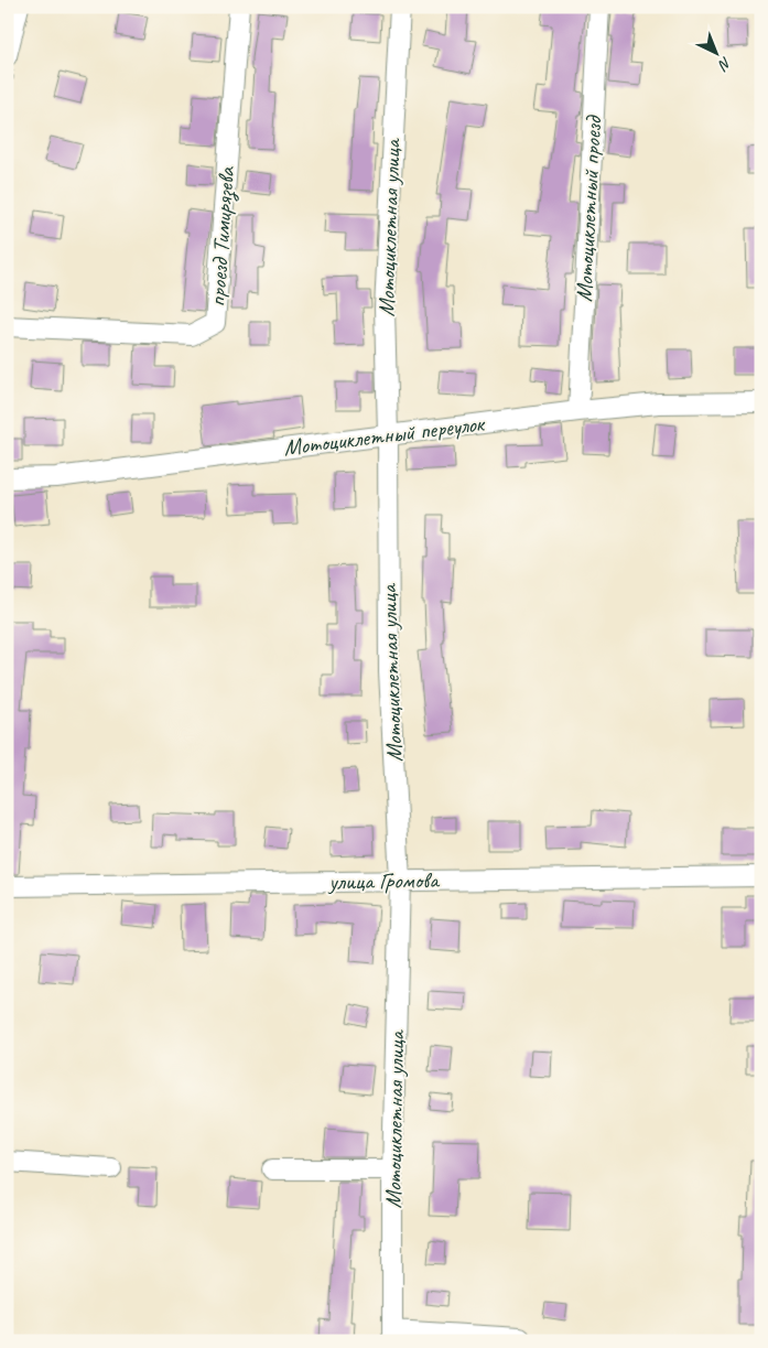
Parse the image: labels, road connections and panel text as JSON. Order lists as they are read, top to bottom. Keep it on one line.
{"streets":{"street":["Мотоциклетный проезд","Мотоциклетная улица","проезд Тимирязева","Мотоциклетный переулок","улица Громова"]},"crossings":[["Мотоциклетный проезд","Мотоциклетный переулок"],["Мотоциклетная улица","Мотоциклетный переулок"],["Мотоциклетная улица","улица Громова"]],"north":"bottom right"}
